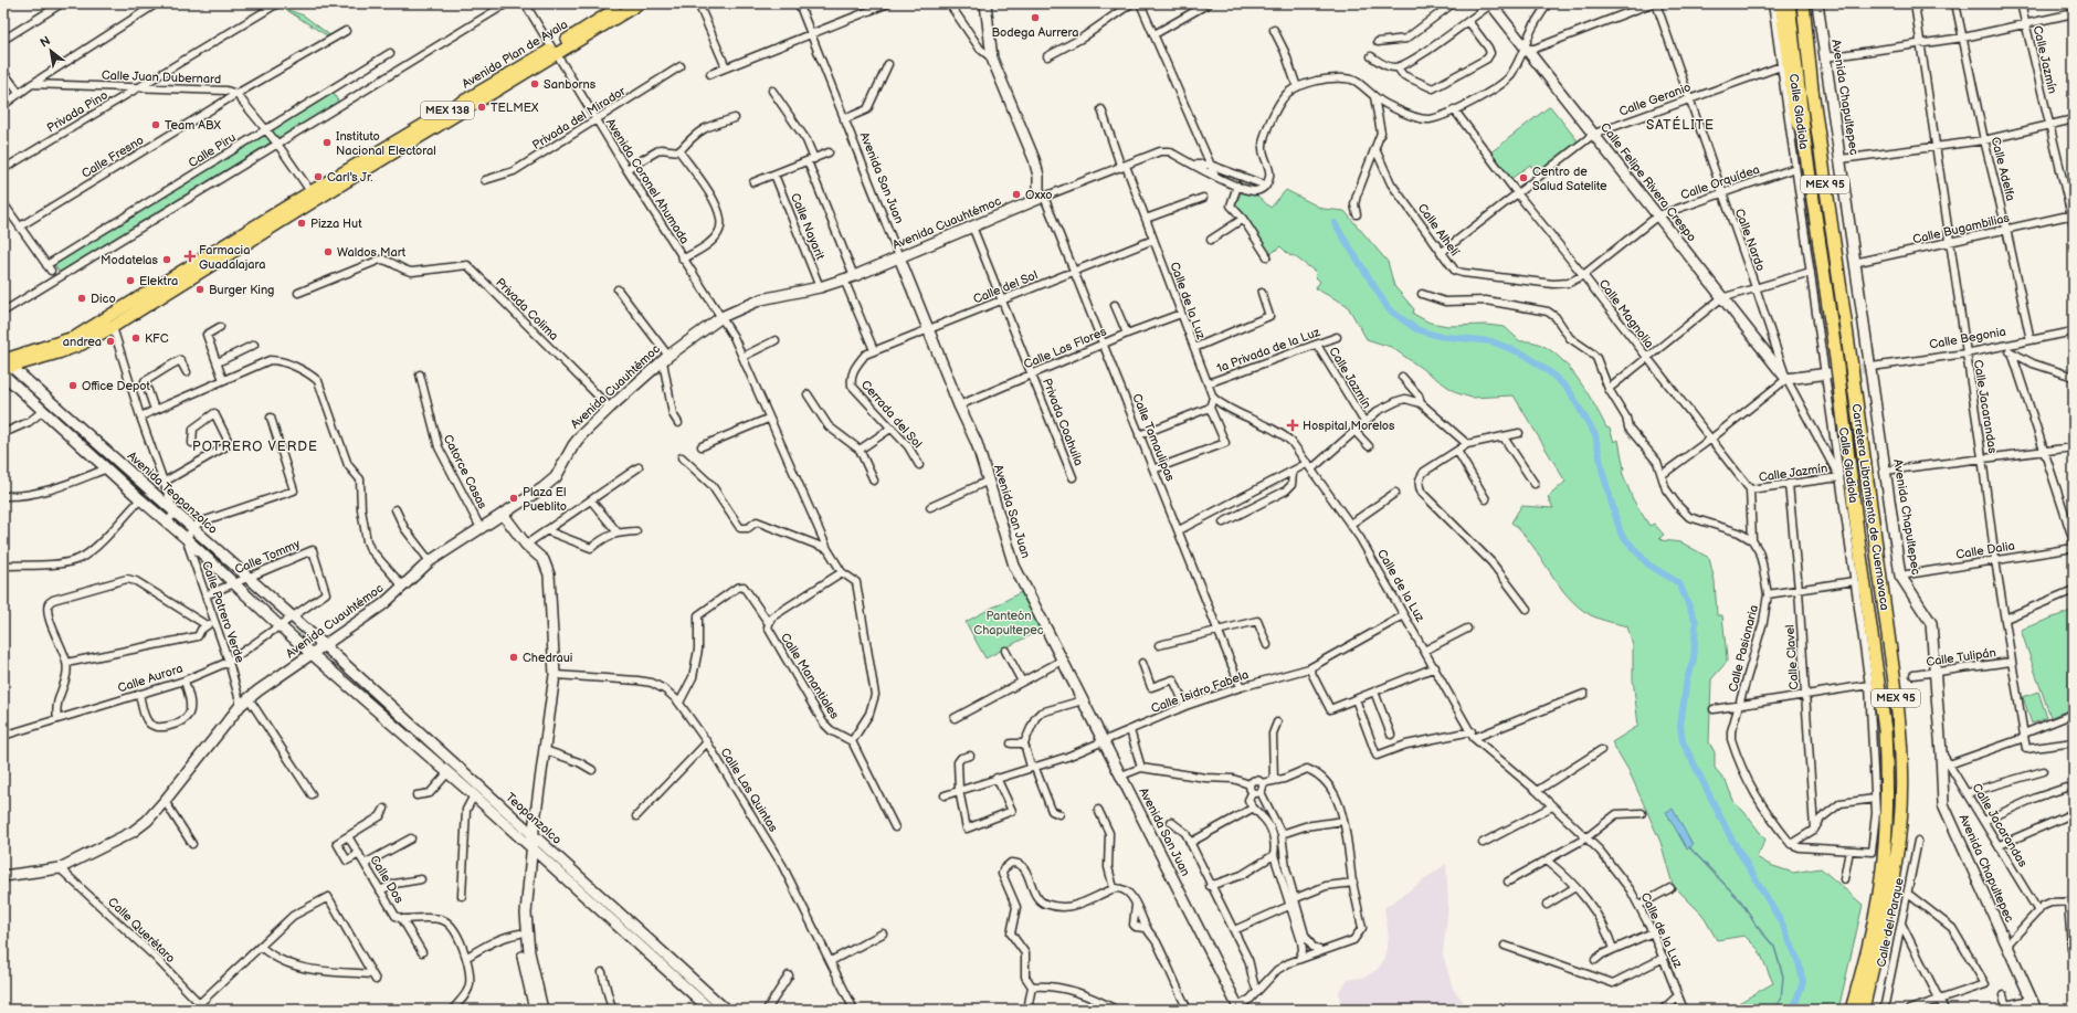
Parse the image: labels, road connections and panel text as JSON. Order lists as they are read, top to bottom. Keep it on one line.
{"streets":{"highway":["MEX 95","Carretera Libramiento de Cuernavaca"],"main road":["Avenida Plan de Ayala","Avenida Chapultepec","MEX 138","Avenida San Juan","Calle Felipe Rivera Crespo","Avenida Cuauhtémoc","Avenida Teopanzolco","Teopanzolco"],"street":["Calle Jazmín","Calle Juan Dubernard","Calle Geranio","Privada Pino","Calle Gladiola","Privada del Mirador","Calle Piru","Calle Fresno","Calle Adelfa","Avenida Coronel Ahumada","Calle Orquídea","Calle Nayarit","Calle Bugambilias","Calle Alhelí","Calle Nardo","Calle del Sol","Calle de la Luz","Privada Colima","Calle Magnolia","Calle Begonia","Calle Las Flores","1a Privada de la Luz","Calle Jacarandas","Cerrada del Sol","Privada Coahuila","Calle Tamaulipas","Catorce Casas","Calle Dalia","Calle Tommy","Calle Potrero Verde","Calle Pasionaria","Calle Clavel","Calle Tulipán","Calle Manantiales","Calle Aurora","Calle Isidro Fabela","Calle Las Quintas","Calle Dos","Calle del Parque","Calle Querétaro"]},"crossings":[["Avenida Plan de Ayala","Calle Juan Dubernard"],["Avenida Plan de Ayala","Avenida Coronel Ahumada"],["Avenida Plan de Ayala","Avenida Teopanzolco"],["Calle Jazmín","Calle Gladiola"],["Calle Jazmín","Calle Bugambilias"],["Calle Jazmín","Calle Nardo"],["Calle Jazmín","Calle Magnolia"],["Calle Jazmín","1a Privada de la Luz"],["Calle Jazmín","Calle Clavel"],["Calle Juan Dubernard","Privada Pino"],["Calle Juan Dubernard","Calle Piru"],["Calle Juan Dubernard","Calle Fresno"],["Avenida Chapultepec","Calle Bugambilias"],["Avenida Chapultepec","Calle Begonia"],["Avenida Chapultepec","Calle Jacarandas"],["Avenida Chapultepec","Calle Dalia"],["Avenida Chapultepec","Calle Tulipán"],["Calle Geranio","Calle Gladiola"],["Calle Geranio","Calle Felipe Rivera Crespo"],["Calle Geranio","Calle Alhelí"],["Calle Geranio","Calle Nardo"],["Calle Geranio","Calle Magnolia"],["Calle Gladiola","Calle Orquídea"],["Calle Gladiola","Calle Nardo"],["Calle Gladiola","Carretera Libramiento de Cuernavaca"],["Calle Gladiola","Calle Pasionaria"],["Privada del Mirador","Avenida Coronel Ahumada"],["Calle Piru","Calle Fresno"],["Calle Adelfa","Calle Bugambilias"],["Calle Adelfa","Calle Begonia"],["Avenida San Juan","Avenida Cuauhtémoc"],["Avenida San Juan","Calle del Sol"],["Avenida San Juan","Calle Las Flores"],["Avenida San Juan","Calle Isidro Fabela"],["Avenida Coronel Ahumada","Avenida Cuauhtémoc"],["Calle Felipe Rivera Crespo","Calle Orquídea"],["Calle Felipe Rivera Crespo","Calle Nardo"],["Calle Orquídea","Calle Alhelí"],["Calle Orquídea","Calle Nardo"],["Calle Orquídea","Calle Magnolia"],["MEX 95","Carretera Libramiento de Cuernavaca"],["Avenida Cuauhtémoc","Calle Nayarit"],["Avenida Cuauhtémoc","Privada Colima"],["Avenida Cuauhtémoc","Privada Coahuila"],["Avenida Cuauhtémoc","Calle Tamaulipas"],["Avenida Cuauhtémoc","Catorce Casas"],["Avenida Cuauhtémoc","Avenida Teopanzolco"],["Avenida Cuauhtémoc","Calle Potrero Verde"],["Avenida Cuauhtémoc","Teopanzolco"],["Avenida Cuauhtémoc","Calle Querétaro"],["Calle Bugambilias","Calle Jacarandas"],["Calle del Sol","Calle de la Luz"],["Calle del Sol","Cerrada del Sol"],["Calle del Sol","Privada Coahuila"],["Calle del Sol","Calle Tamaulipas"],["Calle de la Luz","Calle Las Flores"],["Calle de la Luz","1a Privada de la Luz"],["Calle de la Luz","Calle Isidro Fabela"],["Calle Begonia","Calle Jacarandas"],["Calle Las Flores","Privada Coahuila"],["Calle Las Flores","Calle Tamaulipas"],["Calle Jacarandas","Calle Dalia"],["Calle Jacarandas","Calle Tulipán"],["Calle Tamaulipas","Calle Isidro Fabela"],["Avenida Teopanzolco","Calle Tommy"],["Avenida Teopanzolco","Calle Potrero Verde"],["Avenida Teopanzolco","Calle Aurora"],["Avenida Teopanzolco","Teopanzolco"],["Calle Tommy","Calle Potrero Verde"],["Calle Tommy","Calle Aurora"],["Calle Potrero Verde","Calle Aurora"],["Calle Manantiales","Calle Las Quintas"]],"districts":["SATÉLITE","POTRERO VERDE"],"parks":["Panteón Chapultepec"],"places":{"other":["Bodega Aurrera","Sanborns","TELMEX","Team ABX","Instituto Nacional Electoral","Carl's Jr.","Centro de Salud Satelite","Oxxo","Pizza Hut","Waldos Mart","Modatelas","Elektra","Burger King","Dico","KFC","andrea","Office Depot","Plaza El Pueblito","Chedraui"],"health":["Farmacia Guadalajara","Hospital Morelos"]},"north":"top left"}
